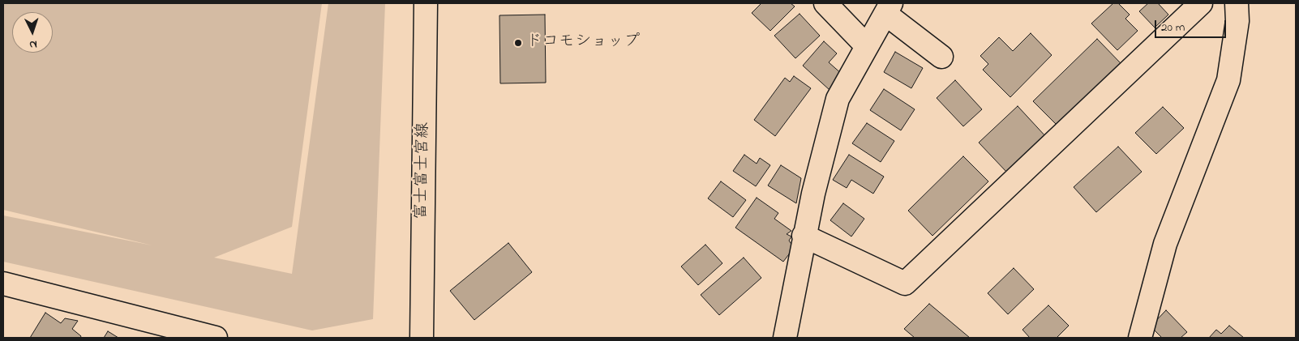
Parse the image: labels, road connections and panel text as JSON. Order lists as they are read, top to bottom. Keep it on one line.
{"streets":{"street":["富士富士宮線"]},"places":["ドコモショップ"],"scale_bar":"20 m","north":"bottom"}
